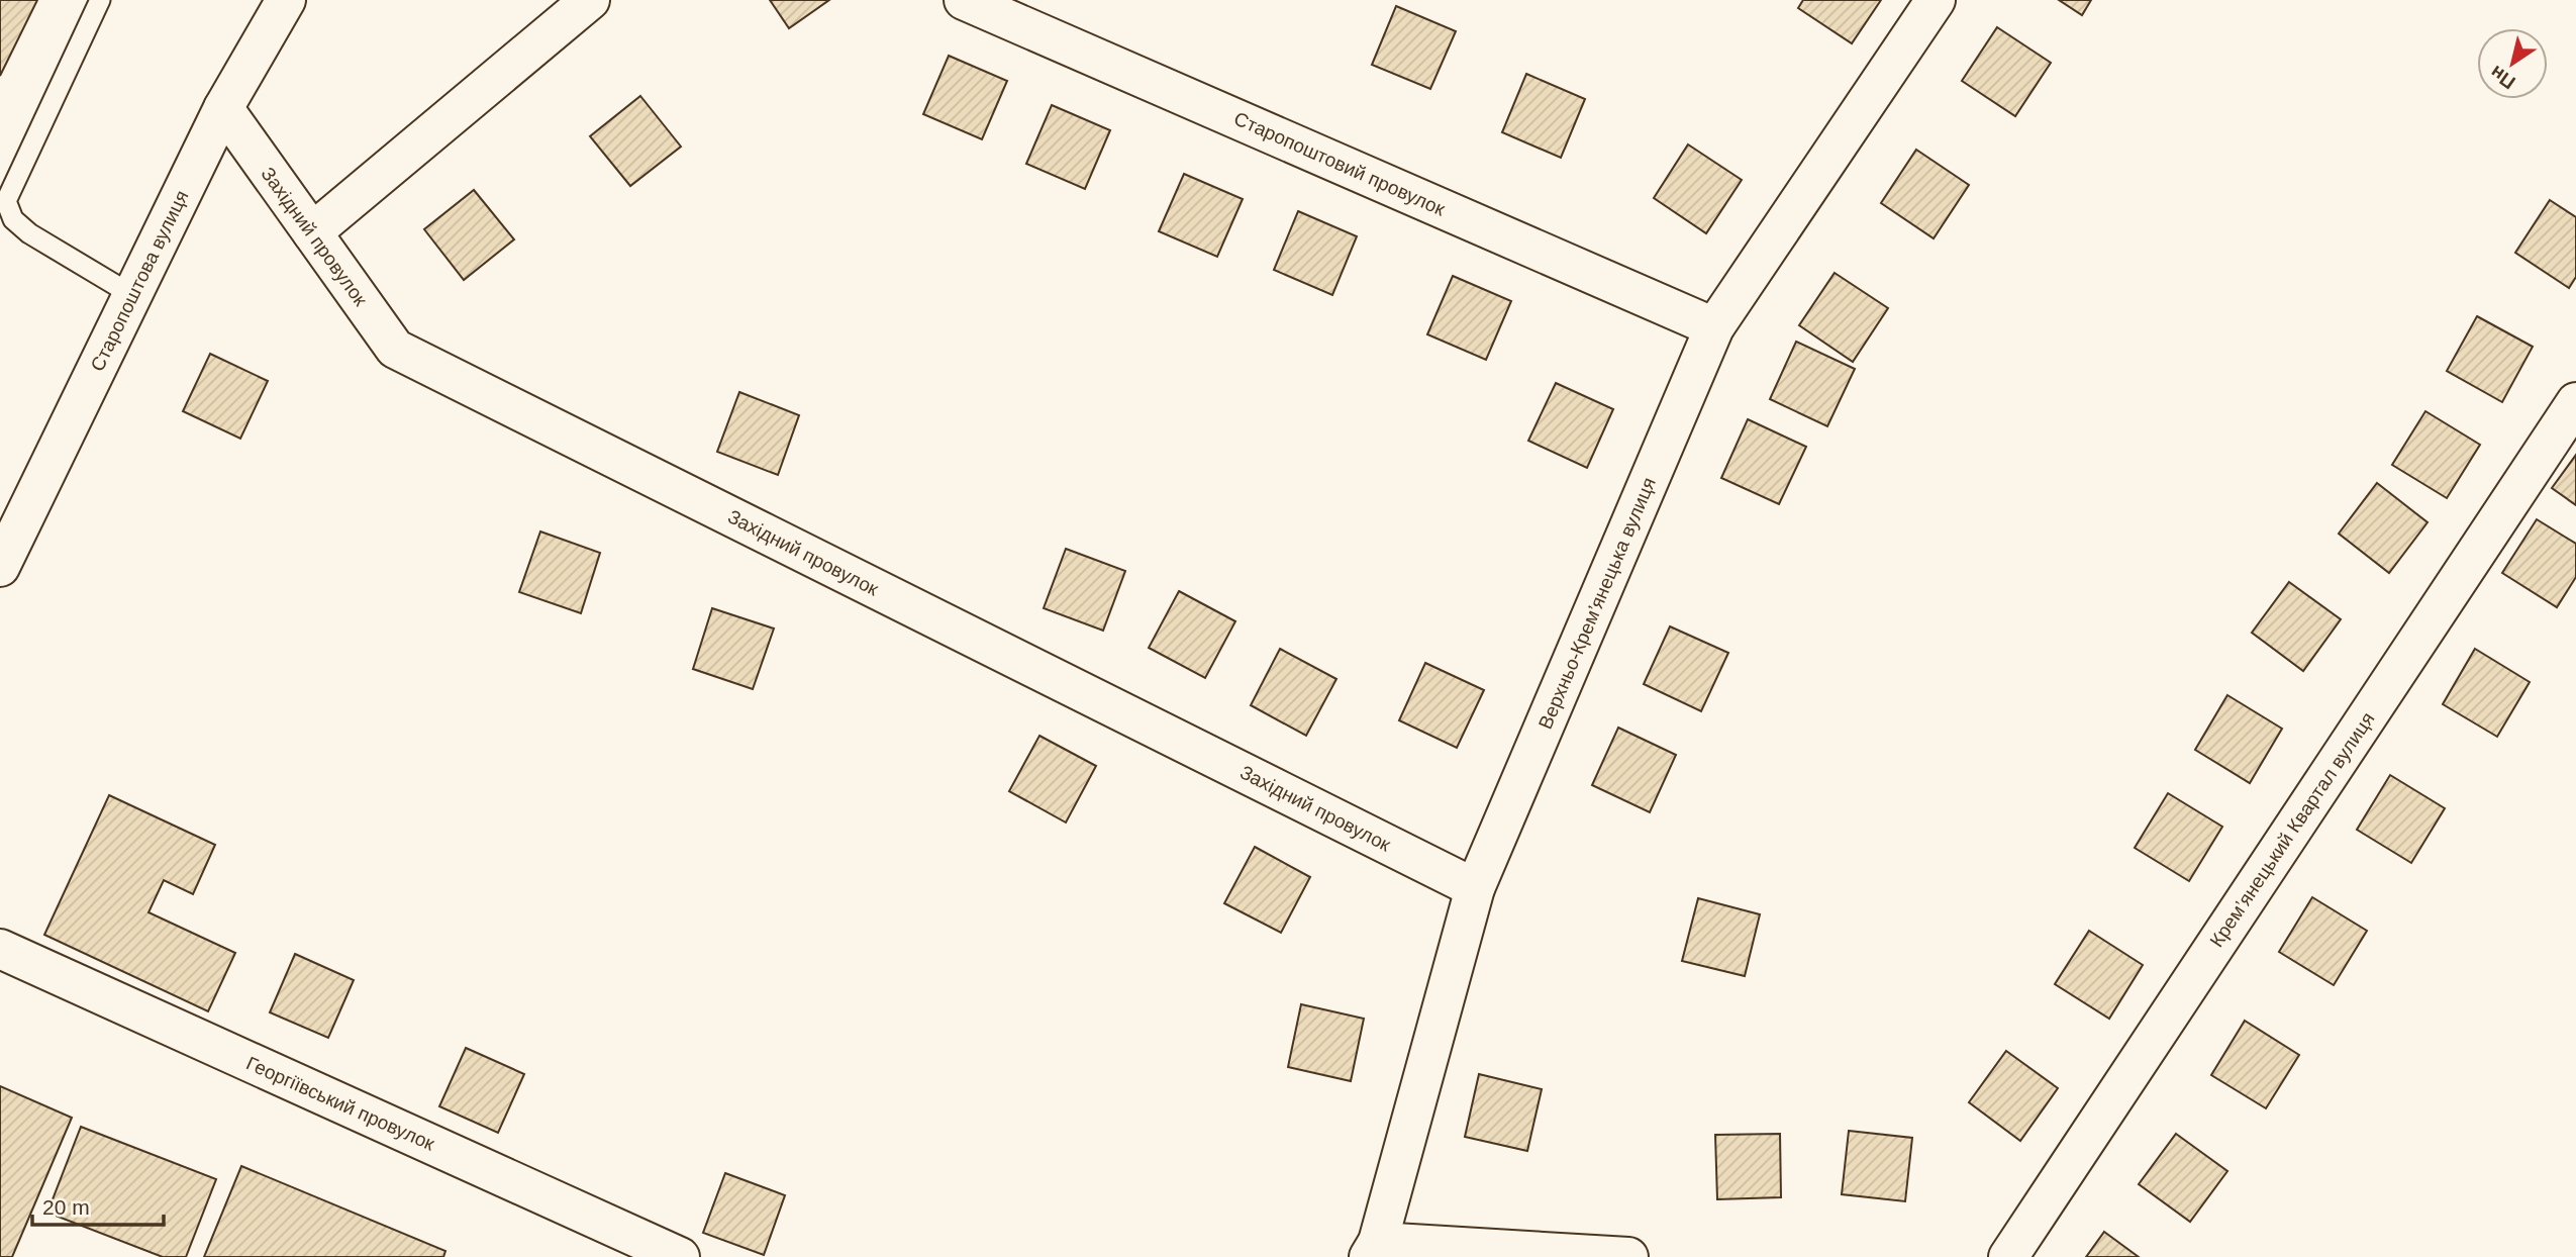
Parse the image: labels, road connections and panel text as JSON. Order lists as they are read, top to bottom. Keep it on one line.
{"streets":{"main road":["Старопоштовий провулок","Західний провулок","Старопоштова вулиця","Верхньо-Крем’янецька вулиця","Крем’янецький Квартал вулиця","Георгіївський провулок"]},"crossings":[["Старопоштовий провулок","Верхньо-Крем’янецька вулиця"],["Західний провулок","Старопоштова вулиця"],["Західний провулок","Верхньо-Крем’янецька вулиця"]],"scale_bar":"20 m","north":"bottom left"}
